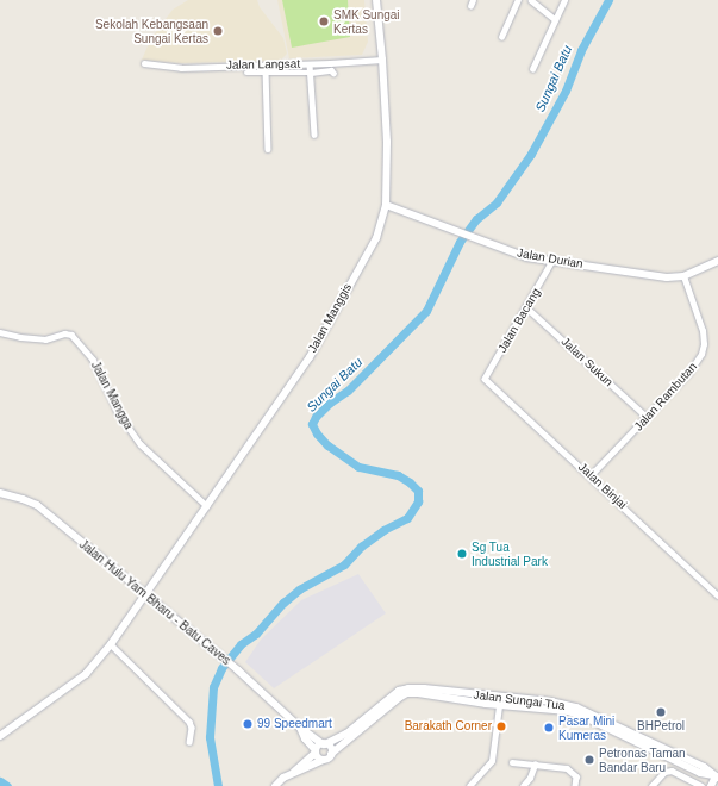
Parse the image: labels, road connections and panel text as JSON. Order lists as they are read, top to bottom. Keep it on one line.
{"streets":{"street":["Jalan Langsat","Jalan Durian","Jalan Manggis","Jalan Bacang","Jalan Sukun","Jalan Mangga","Jalan Rambutan","Jalan Binjai","Jalan Hulu Yam Bharu - Batu Caves","Jalan Sungai Tua"]},"crossings":[["Jalan Langsat","Jalan Manggis"],["Jalan Durian","Jalan Manggis"],["Jalan Durian","Jalan Bacang"],["Jalan Durian","Jalan Rambutan"],["Jalan Manggis","Jalan Mangga"],["Jalan Manggis","Jalan Hulu Yam Bharu - Batu Caves"],["Jalan Bacang","Jalan Sukun"],["Jalan Bacang","Jalan Binjai"],["Jalan Sukun","Jalan Rambutan"],["Jalan Rambutan","Jalan Binjai"],["Jalan Hulu Yam Bharu - Batu Caves","Jalan Sungai Tua"]],"water":["Sungai Batu"],"places":["SMK Sungai Kertas","Sekolah Kebangsaan Sungai Kertas","Sg Tua Industrial Park","BHPetrol","99 Speedmart","Barakath Corner","Pasar Mini Kumeras","Petronas Taman Bandar Baru"]}
